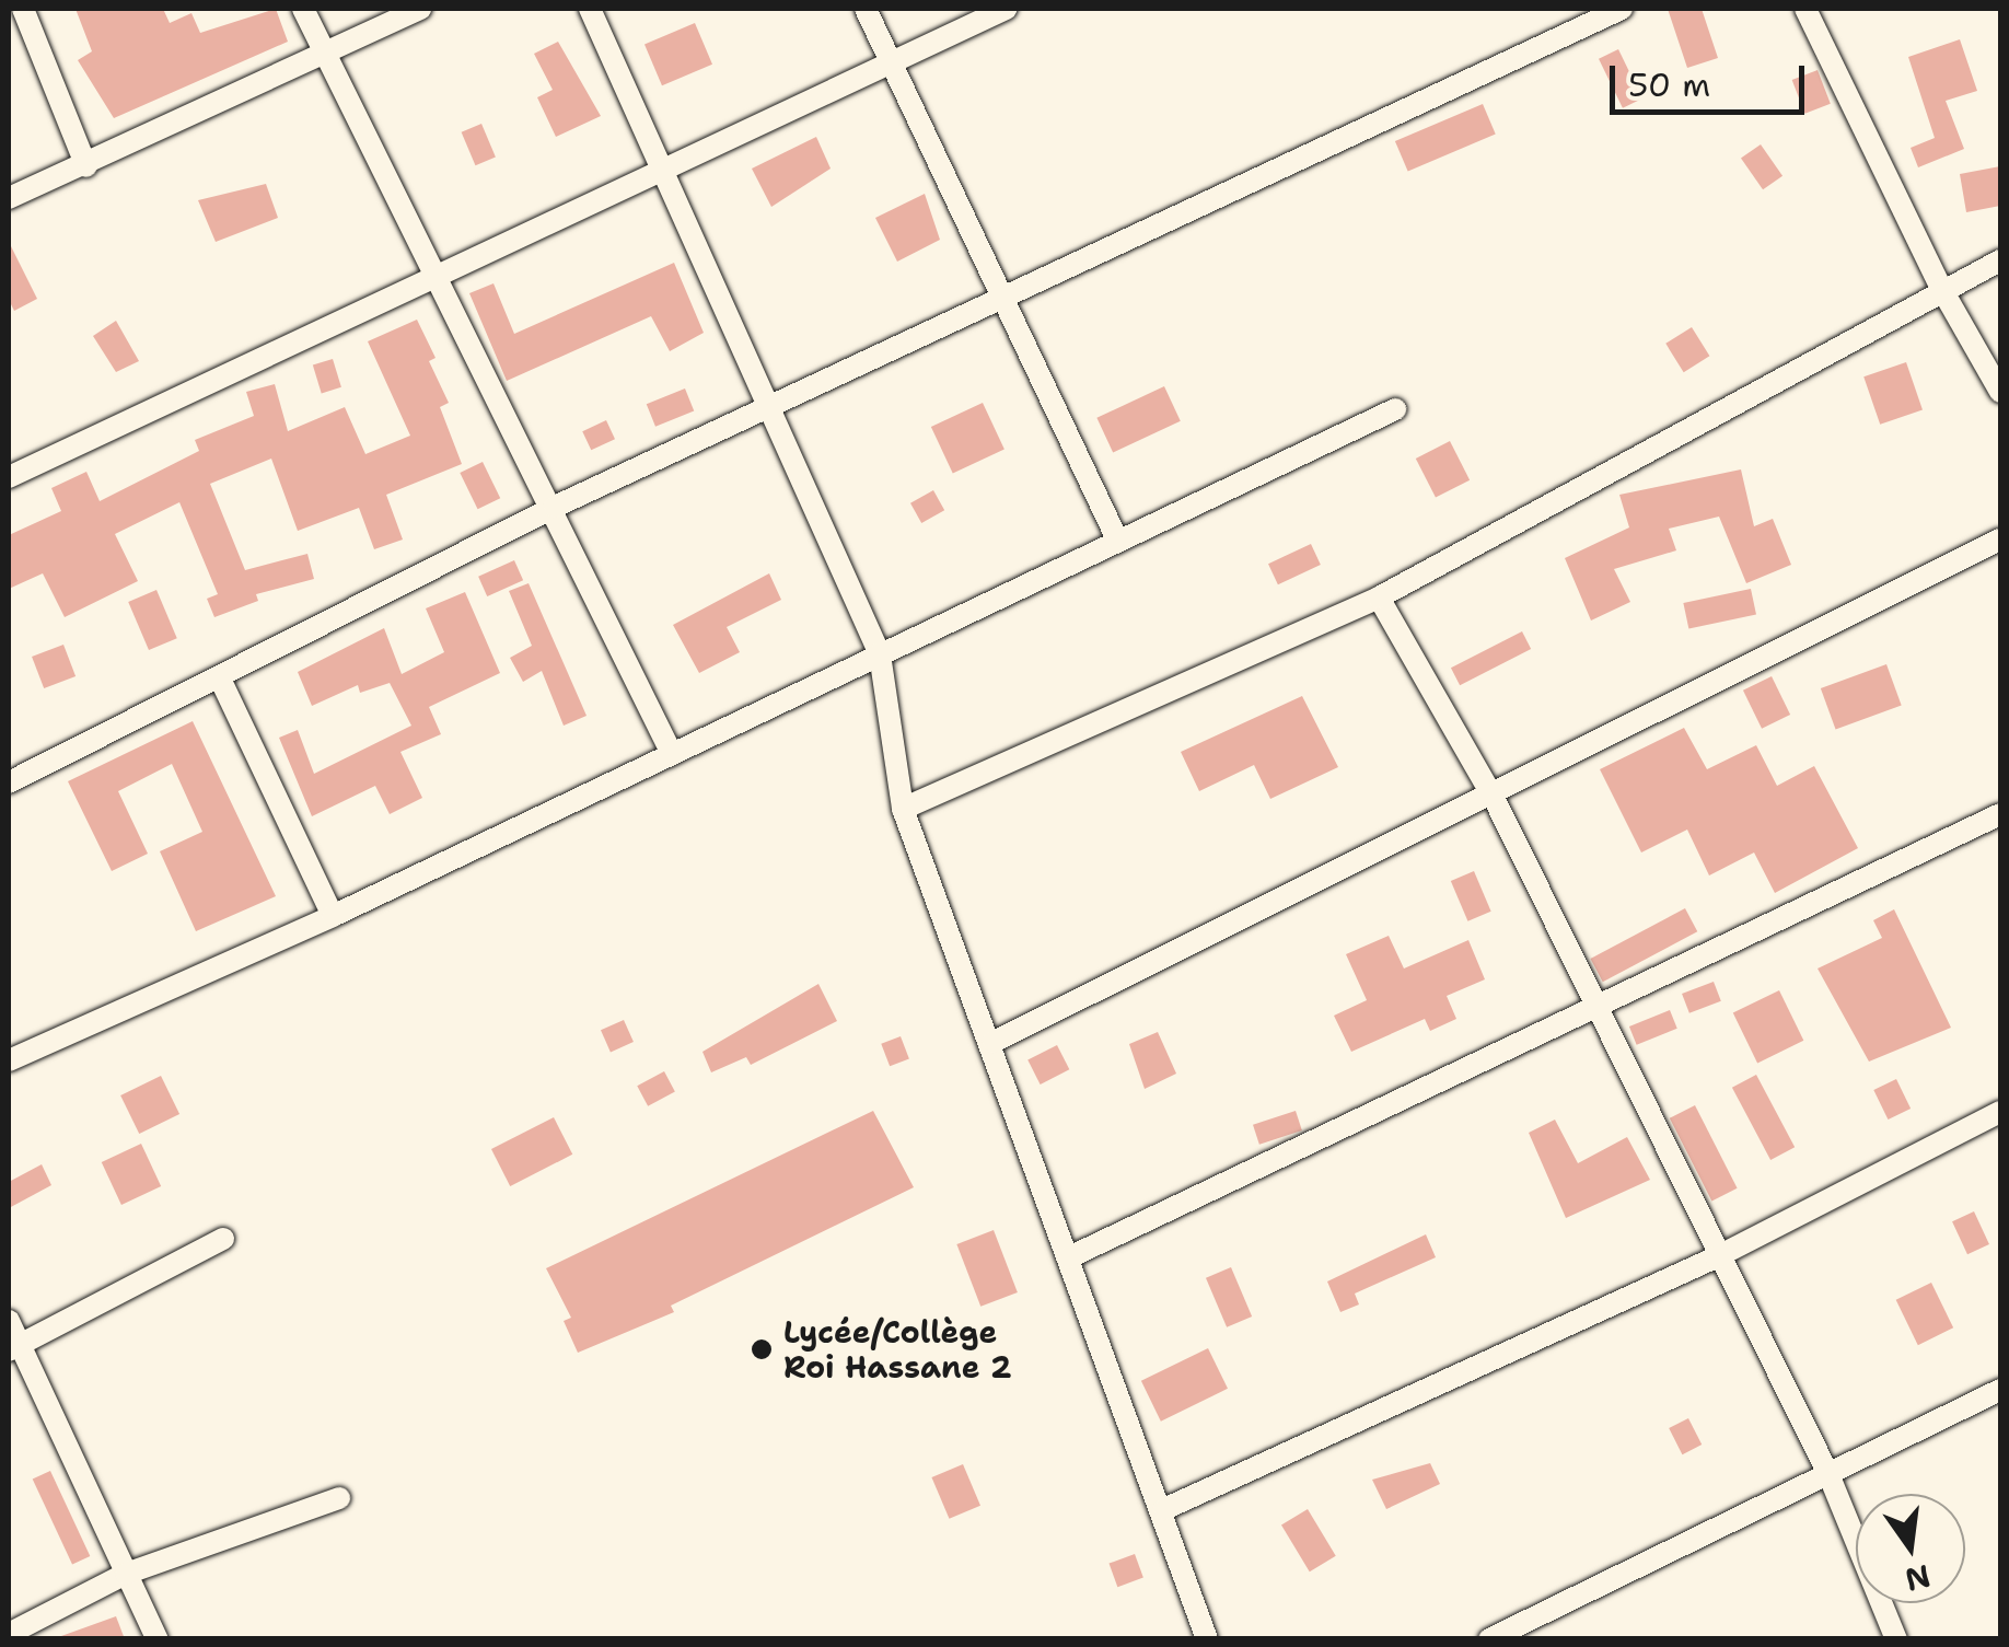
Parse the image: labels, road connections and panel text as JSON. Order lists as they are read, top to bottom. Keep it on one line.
{"places":["Lycée/Collège Roi Hassane 2"],"scale_bar":"50 m","north":"bottom"}
